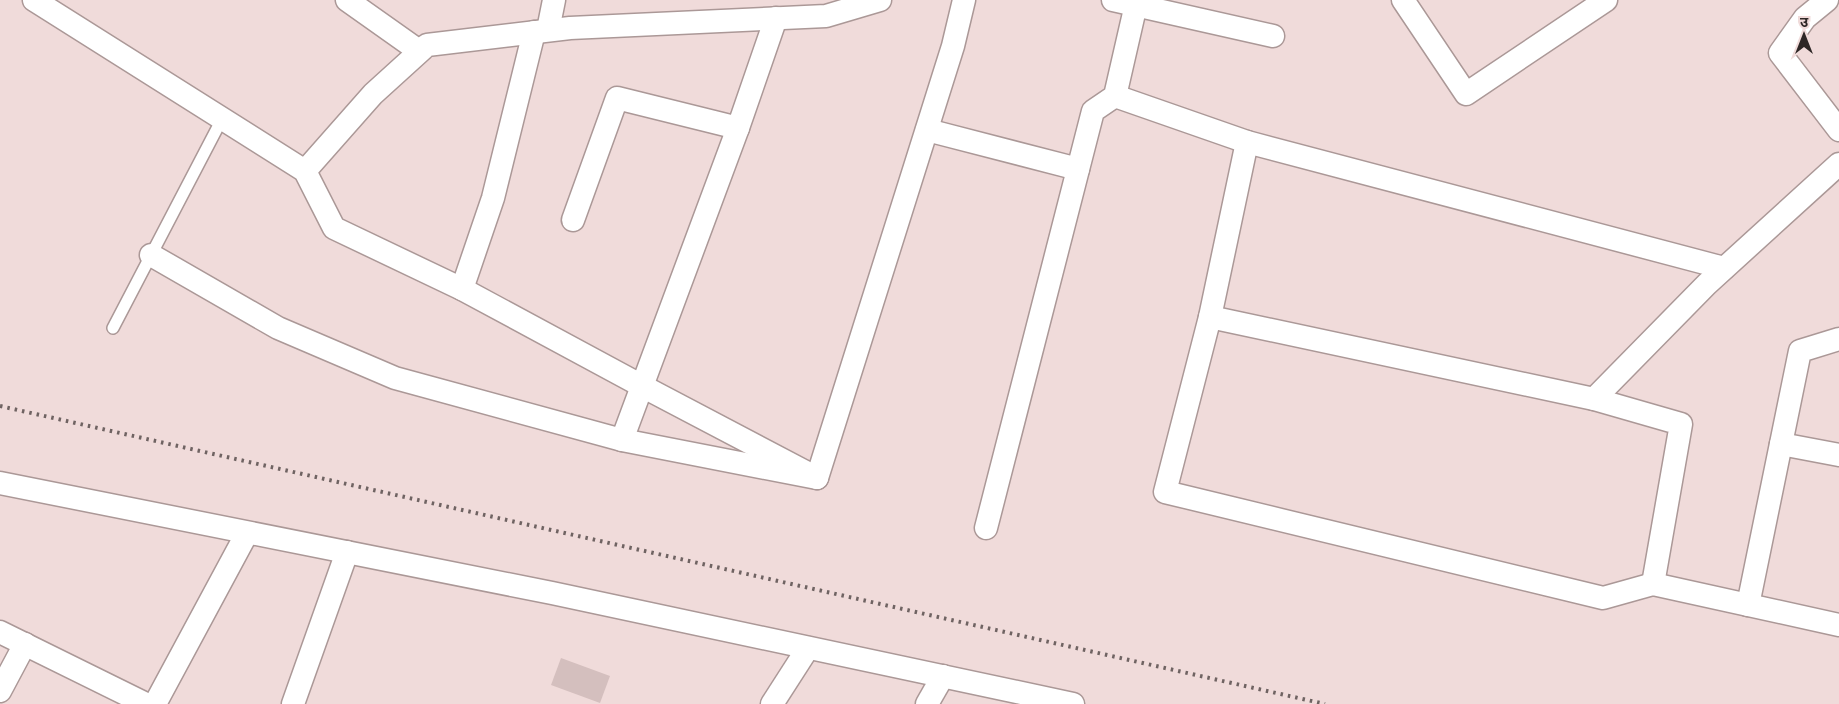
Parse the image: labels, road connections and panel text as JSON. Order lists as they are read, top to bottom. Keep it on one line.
{"north":"top"}
